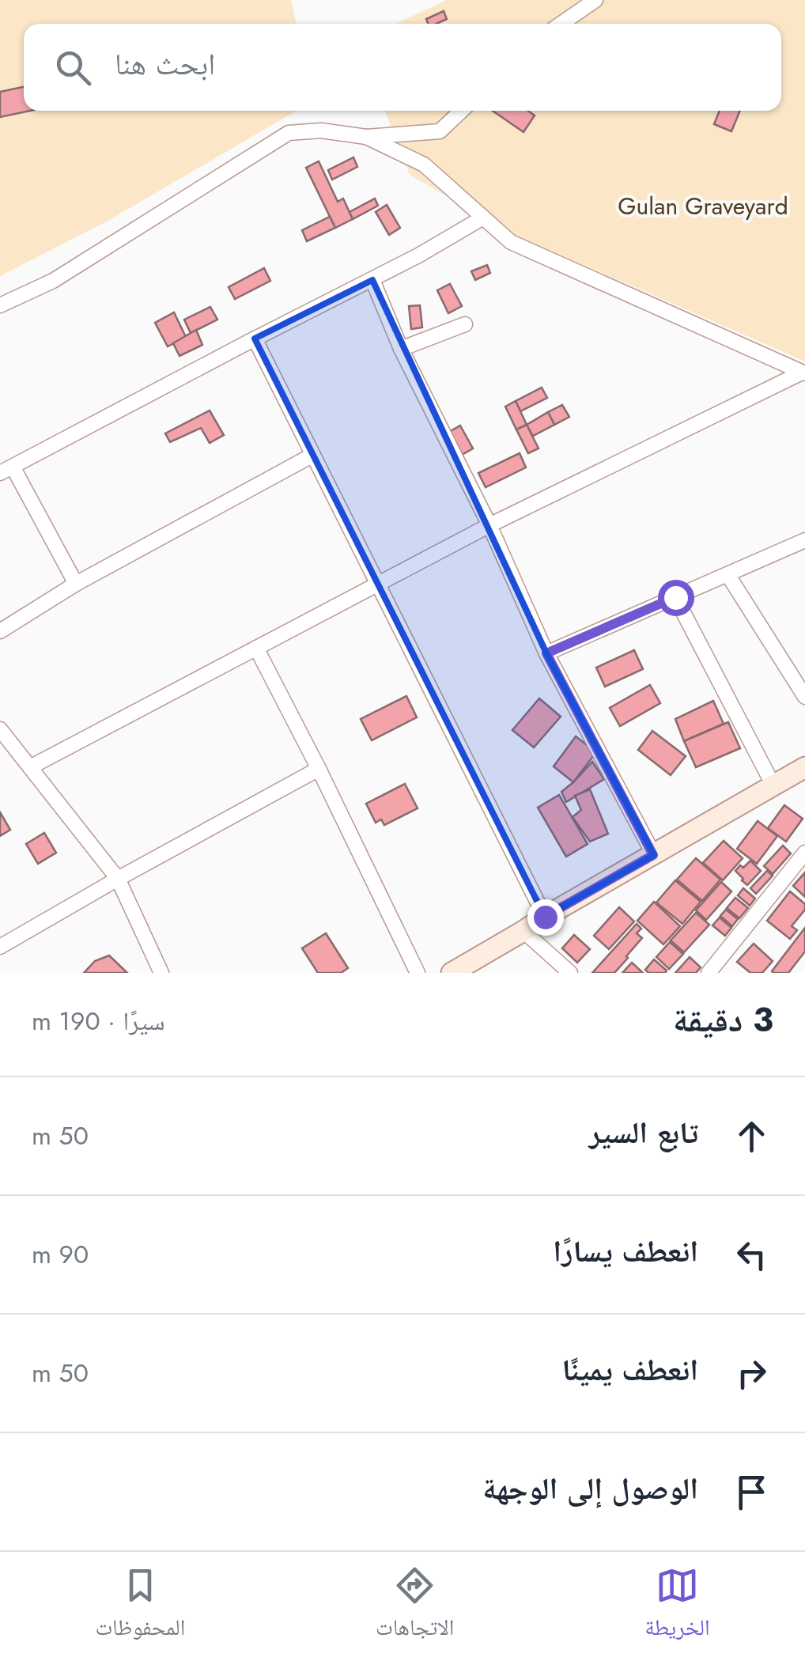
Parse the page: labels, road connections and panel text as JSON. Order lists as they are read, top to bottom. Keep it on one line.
{"parks":["Gulan Graveyard"],"page":{"search":"ابحث هنا","heading":["3 دقيقة","سيرًا · 190 m"],"list":[["تابع السير","50 m"],["انعطف يسارًا","90 m"],["انعطف يمينًا","50 m"],"الوصول إلى الوجهة"],"nav":["الخريطة","الاتجاهات","المحفوظات"]}}
